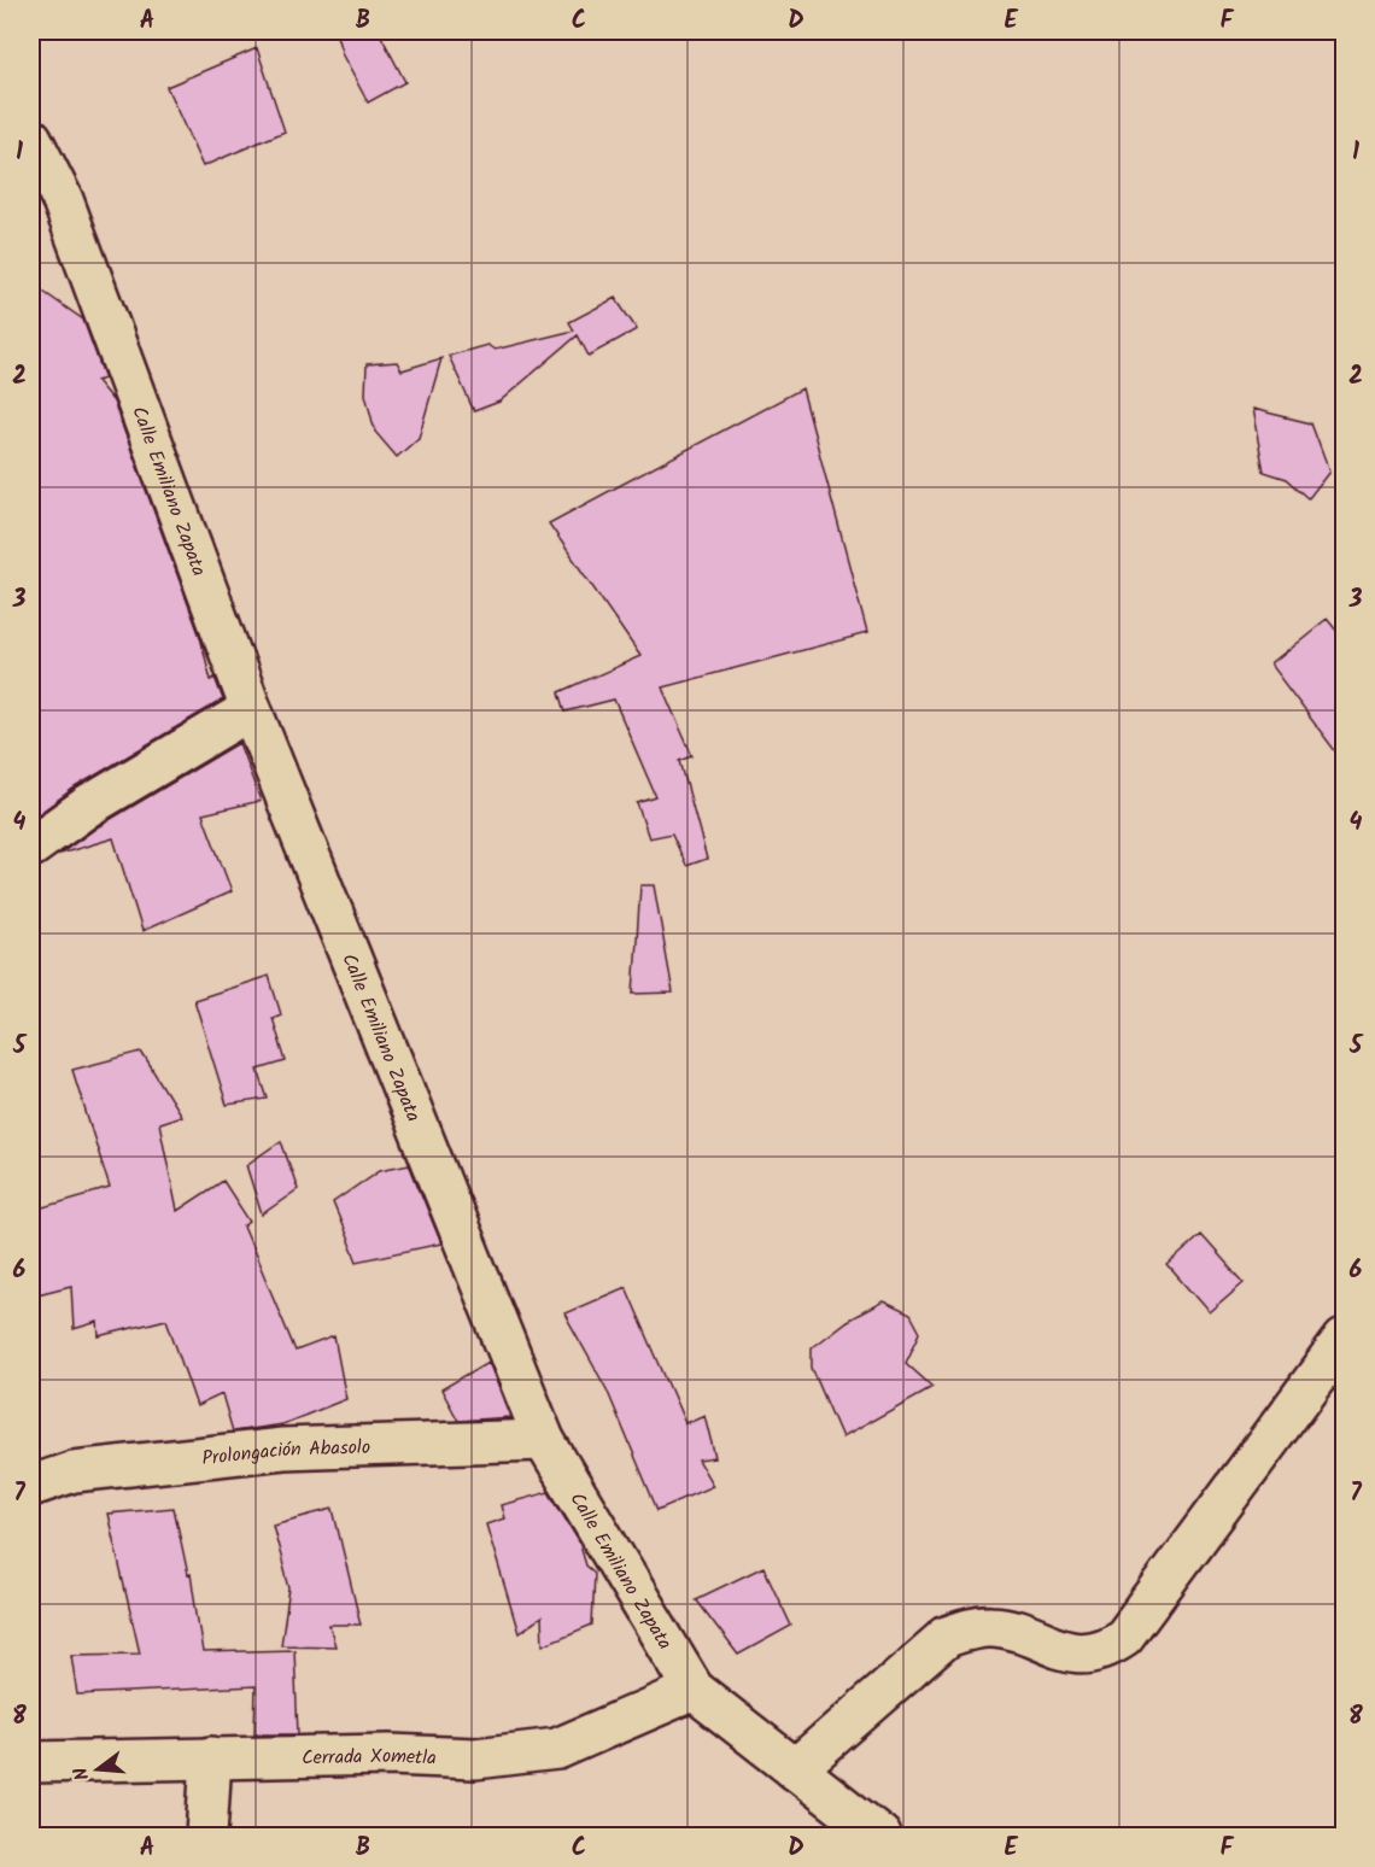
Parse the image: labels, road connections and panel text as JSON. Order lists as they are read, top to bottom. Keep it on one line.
{"streets":{"street":["Calle Emiliano Zapata","Prolongación Abasolo","Cerrada Xometla"]},"crossings":[["Calle Emiliano Zapata","Prolongación Abasolo"],["Calle Emiliano Zapata","Cerrada Xometla"]],"north":"left","grid":{"columns":["A","B","C","D","E","F"],"rows":["1","2","3","4","5","6","7","8"]}}
